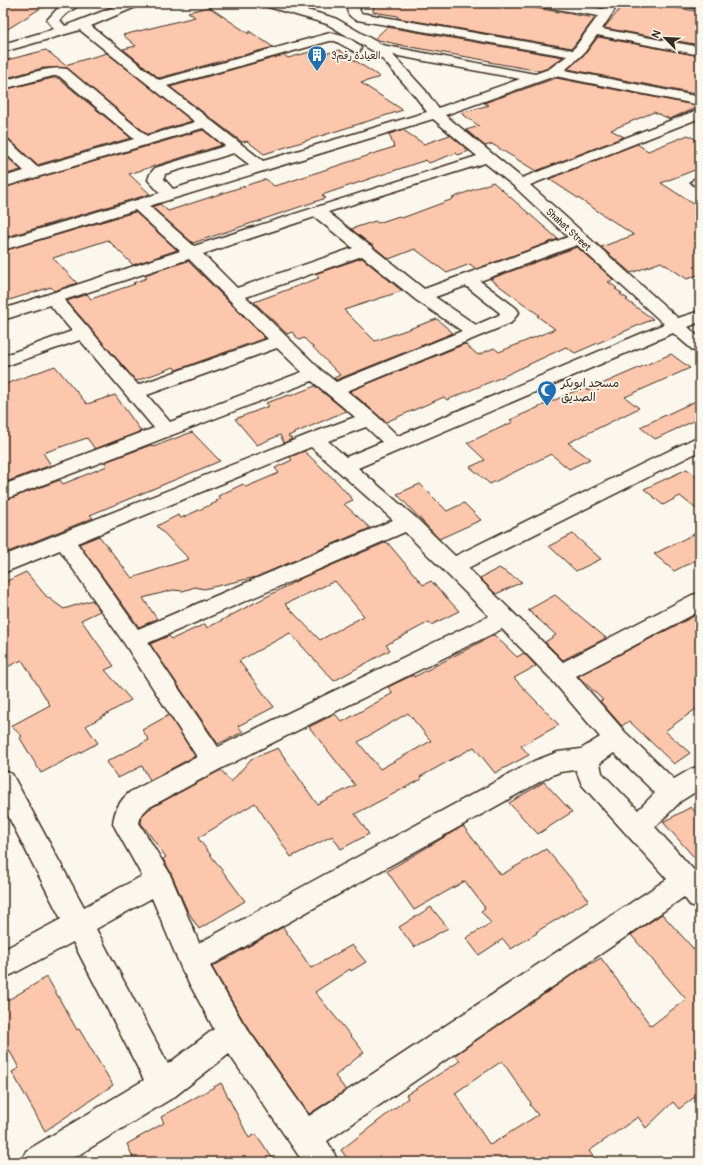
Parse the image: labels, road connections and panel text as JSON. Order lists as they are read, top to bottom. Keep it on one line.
{"streets":{"street":["Shahat Street"]},"places":{"building":["3العيادة رقم"],"mosque":["مسجد ابوبكر الصديق"]},"north":"top left"}
